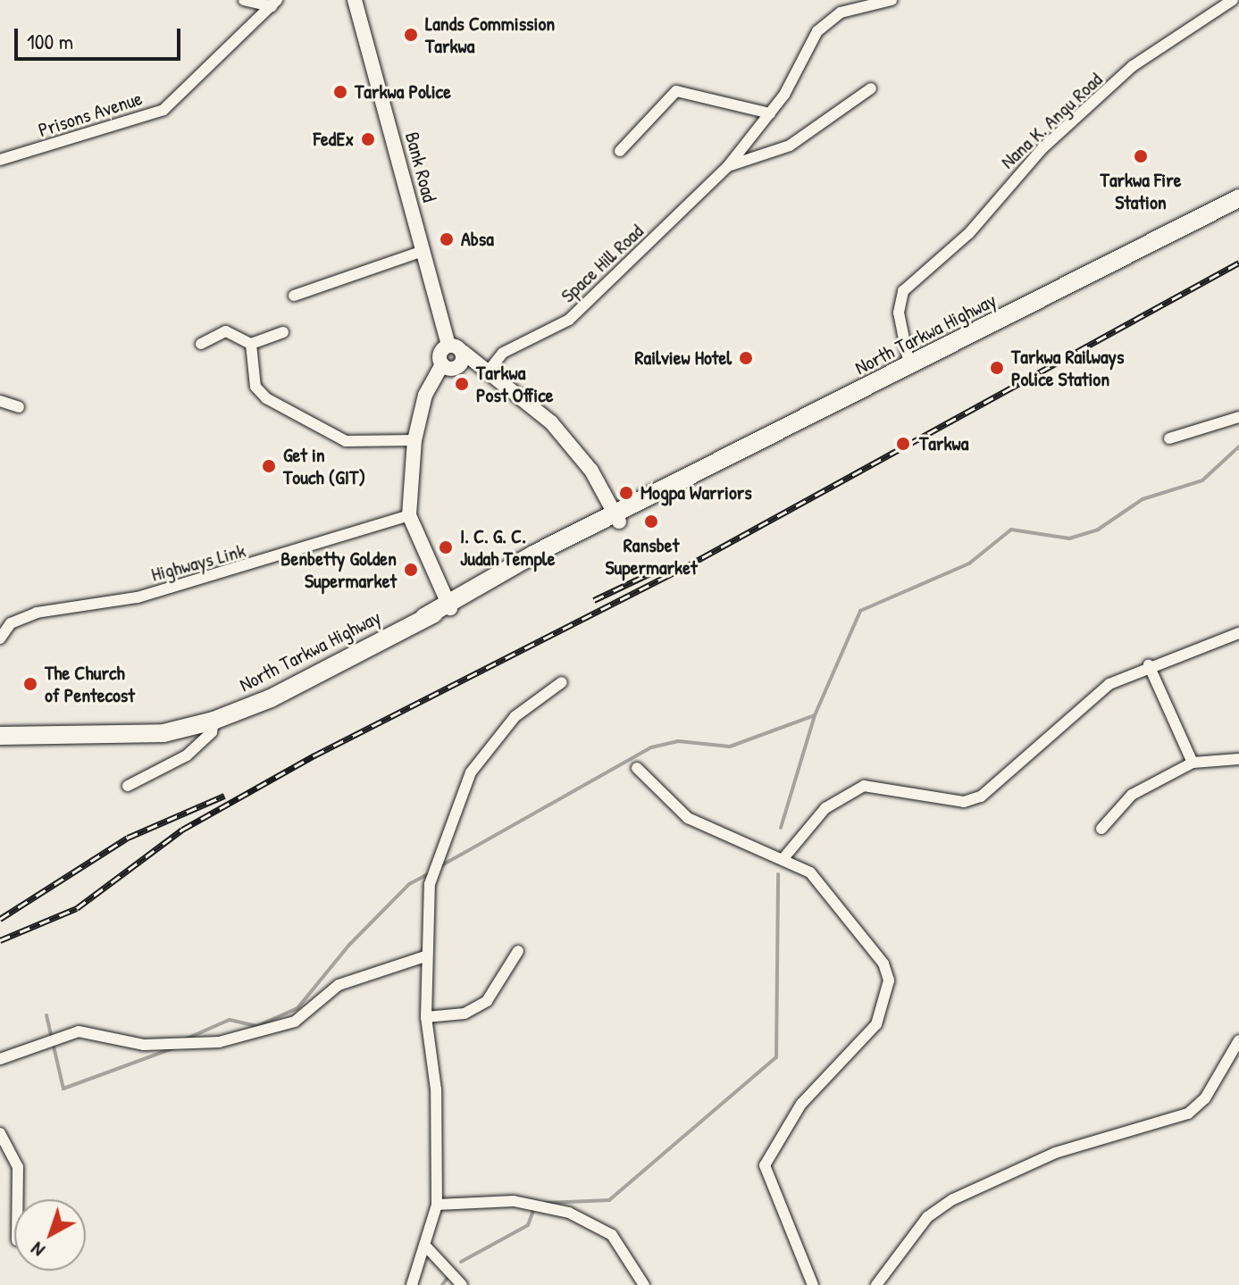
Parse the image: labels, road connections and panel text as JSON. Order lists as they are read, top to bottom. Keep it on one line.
{"streets":{"main road":["North Tarkwa Highway"],"street":["Prisons Avenue","Nana K. Angu Road","Bank Road","Space Hill Road","Highways Link"]},"crossings":[["Nana K. Angu Road","North Tarkwa Highway"]],"places":["Lands Commission Tarkwa","Tarkwa Police","FedEx","Tarkwa Fire Station","Absa","Railview Hotel","Tarkwa Railways Police Station","Tarkwa Post Office","Tarkwa","Get in Touch (GIT)","Mogpa Warriors","Ransbet Supermarket","I. C. G. C. Judah Temple","Benbetty Golden Supermarket","The Church of Pentecost"],"scale_bar":"100 m","north":"bottom left"}
